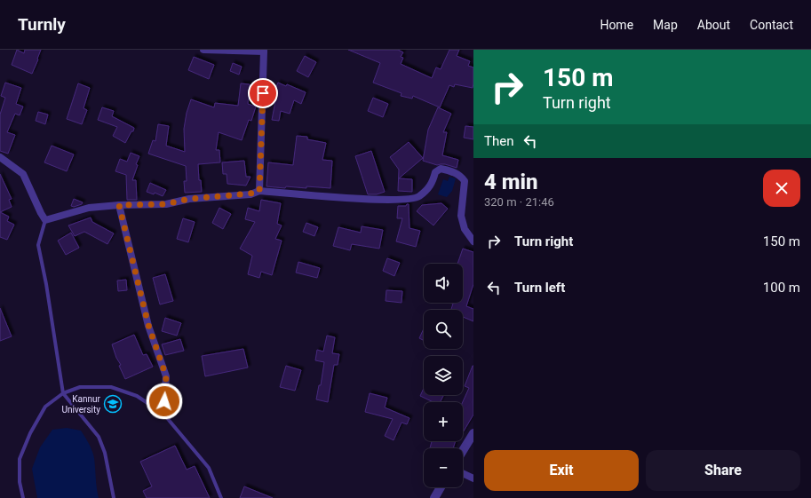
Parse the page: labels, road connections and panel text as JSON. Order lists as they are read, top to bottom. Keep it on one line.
{"places":{"school or university":["Kannur University"]},"page":{"header":"Turnly","nav":["Home","Map","About","Contact"],"turn":["150 m","Turn right"],"then":"Then","heading":["4 min","320 m · 21:46"],"list":[{"name":"Turn right","value":"150 m"},{"name":"Turn left","value":"100 m"}],"map_buttons":["+","−"],"buttons":["Exit","Share"]}}
